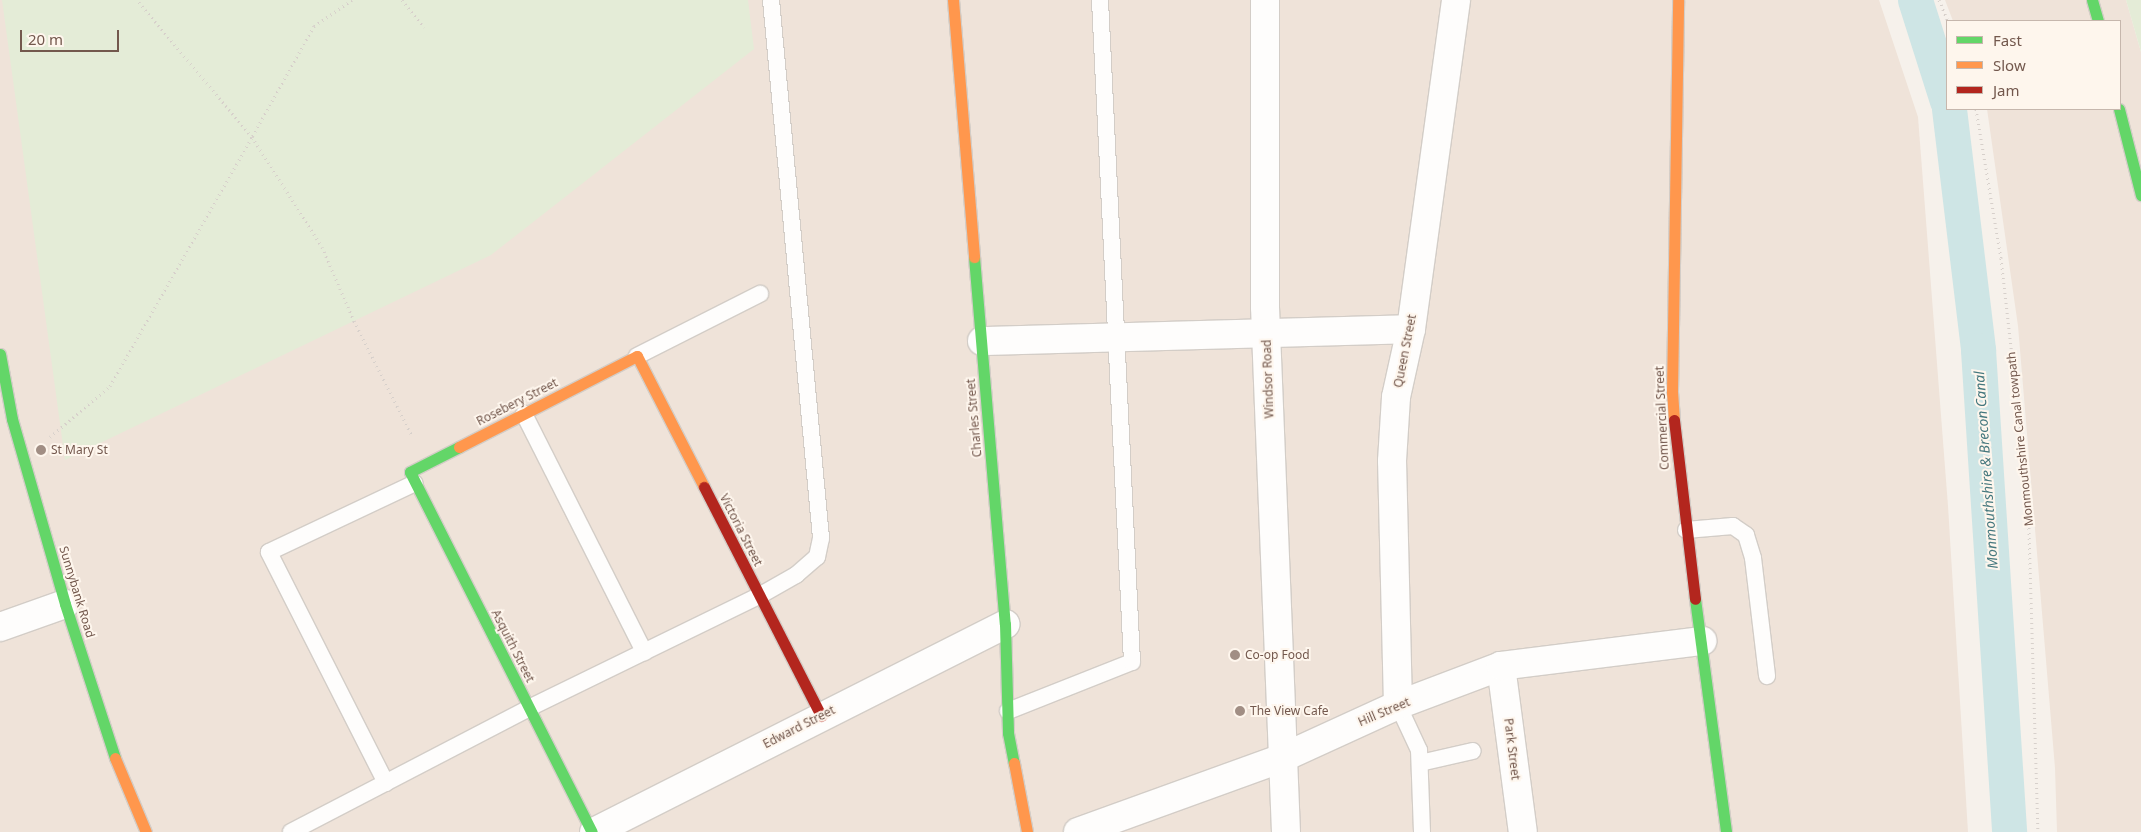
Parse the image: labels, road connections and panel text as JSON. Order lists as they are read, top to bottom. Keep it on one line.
{"streets":{"street":["Queen Street","Windsor Road","Rosebery Street","Charles Street","Commercial Street","Victoria Street","Sunnybank Road","Asquith Street","Hill Street","Edward Street","Park Street"],"path":["Monmouthshire Canal towpath"]},"crossings":[["Queen Street","Hill Street"],["Windsor Road","Hill Street"],["Rosebery Street","Victoria Street"],["Rosebery Street","Asquith Street"],["Charles Street","Edward Street"],["Commercial Street","Hill Street"],["Victoria Street","Edward Street"],["Asquith Street","Edward Street"],["Hill Street","Park Street"]],"water":["Monmouthshire & Brecon Canal"],"places":["St Mary St","Co-op Food","The View Cafe"],"legend":["Fast","Slow","Jam"],"scale_bar":"20 m"}
